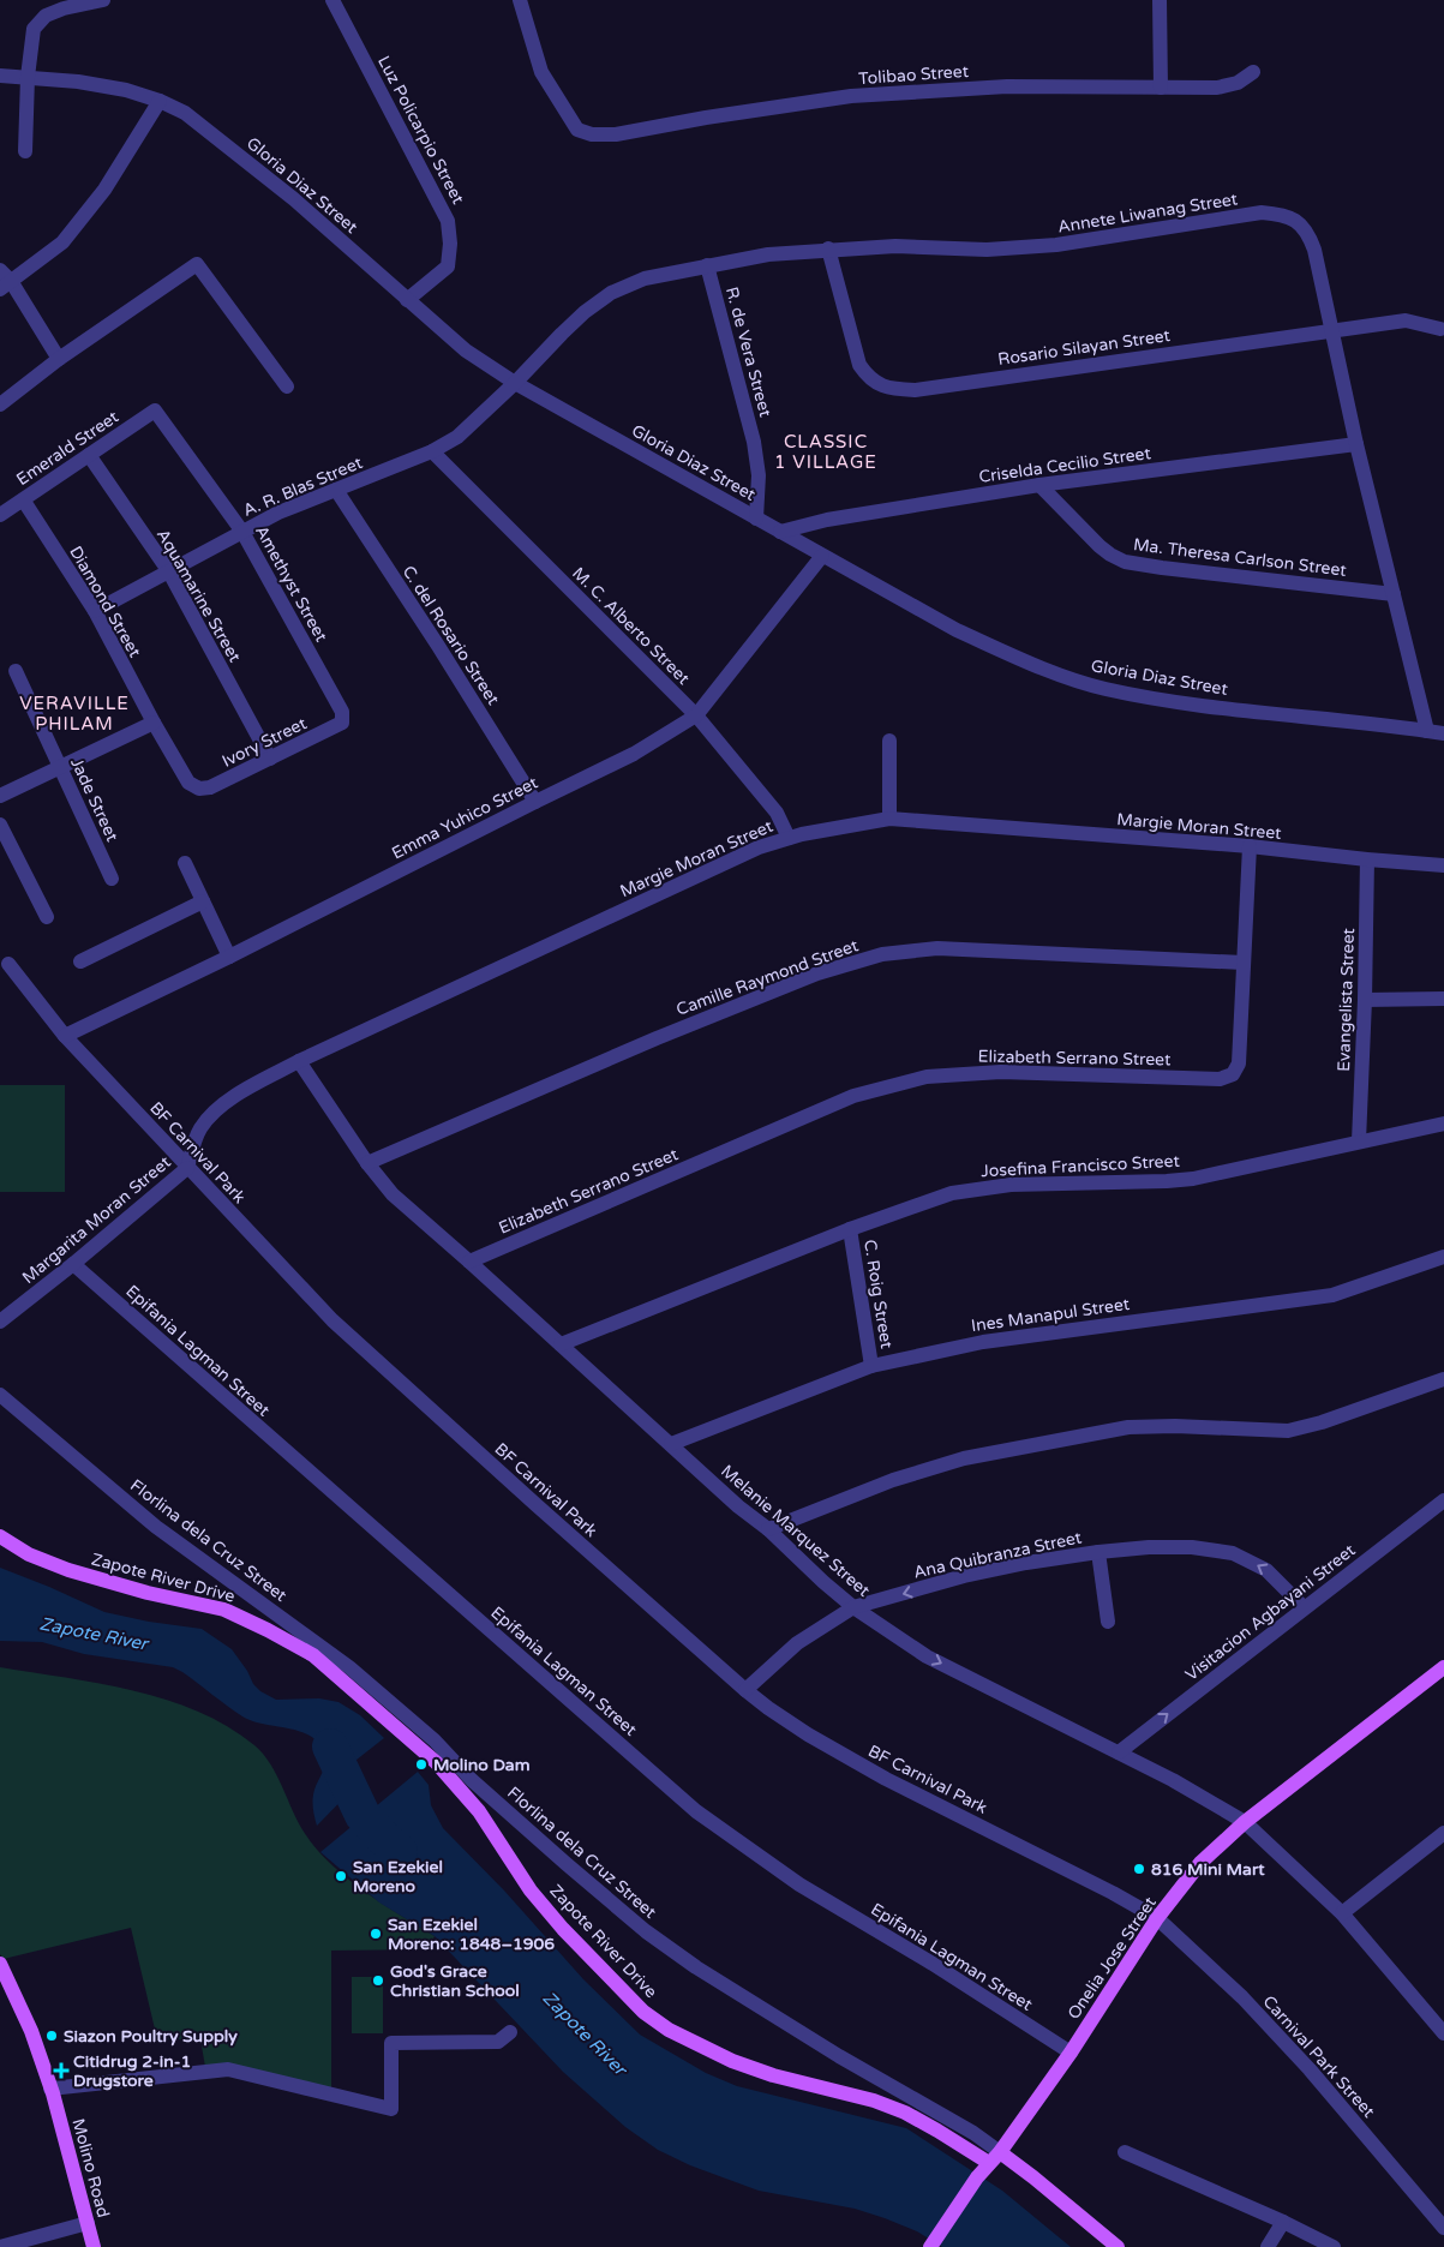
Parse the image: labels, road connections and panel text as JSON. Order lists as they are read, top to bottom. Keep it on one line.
{"streets":{"main road":["Florlina dela Cruz Street","Zapote River Drive","Onelia Jose Street","Molino Road"],"street":["Tolibao Street","Luz Policarpio Street","Gloria Diaz Street","Annete Liwanag Street","Rosario Silayan Street","R. de Vera Street","Emerald Street","Criselda Cecilio Street","A. R. Blas Street","Ma. Theresa Carlson Street","Amethyst Street","Aquamarine Street","Diamond Street","M. C. Alberto Street","C. del Rosario Street","Ivory Street","Jade Street","Emma Yuhico Street","Margie Moran Street","Camille Raymond Street","Evangelista Street","Elizabeth Serrano Street","BF Carnival Park","Josefina Francisco Street","Margarita Moran Street","C. Roig Street","Ines Manapul Street","Epifania Lagman Street","Melanie Marquez Street","Ana Quibranza Street","Visitacion Agbayani Street","Carnival Park Street"]},"crossings":[["Luz Policarpio Street","Gloria Diaz Street"],["Gloria Diaz Street","Annete Liwanag Street"],["Gloria Diaz Street","R. de Vera Street"],["Gloria Diaz Street","Criselda Cecilio Street"],["Gloria Diaz Street","A. R. Blas Street"],["Gloria Diaz Street","Emma Yuhico Street"],["Annete Liwanag Street","Rosario Silayan Street"],["Annete Liwanag Street","R. de Vera Street"],["Annete Liwanag Street","Criselda Cecilio Street"],["Annete Liwanag Street","A. R. Blas Street"],["Annete Liwanag Street","Ma. Theresa Carlson Street"],["Emerald Street","Amethyst Street"],["Emerald Street","Aquamarine Street"],["Emerald Street","Diamond Street"],["Criselda Cecilio Street","Ma. Theresa Carlson Street"],["A. R. Blas Street","Amethyst Street"],["A. R. Blas Street","Aquamarine Street"],["A. R. Blas Street","Diamond Street"],["A. R. Blas Street","M. C. Alberto Street"],["A. R. Blas Street","C. del Rosario Street"],["Amethyst Street","Ivory Street"],["Aquamarine Street","Ivory Street"],["Diamond Street","Ivory Street"],["M. C. Alberto Street","Emma Yuhico Street"],["M. C. Alberto Street","Margie Moran Street"],["C. del Rosario Street","Emma Yuhico Street"],["Emma Yuhico Street","BF Carnival Park"],["Margie Moran Street","Evangelista Street"],["Margie Moran Street","Elizabeth Serrano Street"],["Margie Moran Street","BF Carnival Park"],["Margie Moran Street","Margarita Moran Street"],["Margie Moran Street","Melanie Marquez Street"],["Camille Raymond Street","Elizabeth Serrano Street"],["Camille Raymond Street","Melanie Marquez Street"],["Evangelista Street","Josefina Francisco Street"],["Elizabeth Serrano Street","Melanie Marquez Street"],["BF Carnival Park","Margarita Moran Street"],["BF Carnival Park","Ana Quibranza Street"],["BF Carnival Park","Onelia Jose Street"],["BF Carnival Park","Carnival Park Street"],["Josefina Francisco Street","C. Roig Street"],["Josefina Francisco Street","Melanie Marquez Street"],["Margarita Moran Street","Epifania Lagman Street"],["C. Roig Street","Ines Manapul Street"],["Ines Manapul Street","Melanie Marquez Street"],["Epifania Lagman Street","Onelia Jose Street"],["Melanie Marquez Street","Ana Quibranza Street"],["Melanie Marquez Street","Visitacion Agbayani Street"],["Melanie Marquez Street","Onelia Jose Street"],["Florlina dela Cruz Street","Zapote River Drive"],["Florlina dela Cruz Street","Onelia Jose Street"],["Ana Quibranza Street","Visitacion Agbayani Street"],["Zapote River Drive","Onelia Jose Street"],["Onelia Jose Street","Carnival Park Street"]],"one_way":["Visitacion Agbayani Street"],"districts":["CLASSIC 1 VILLAGE","VERAVILLE PHILAM"],"water":["Zapote River"],"places":{"other":["Molino Dam","816 Mini Mart","San Ezekiel Moreno","San Ezekiel Moreno: 1848–1906","God's Grace Christian School","Siazon Poultry Supply"],"health":["Citidrug 2-in-1 Drugstore"]}}
